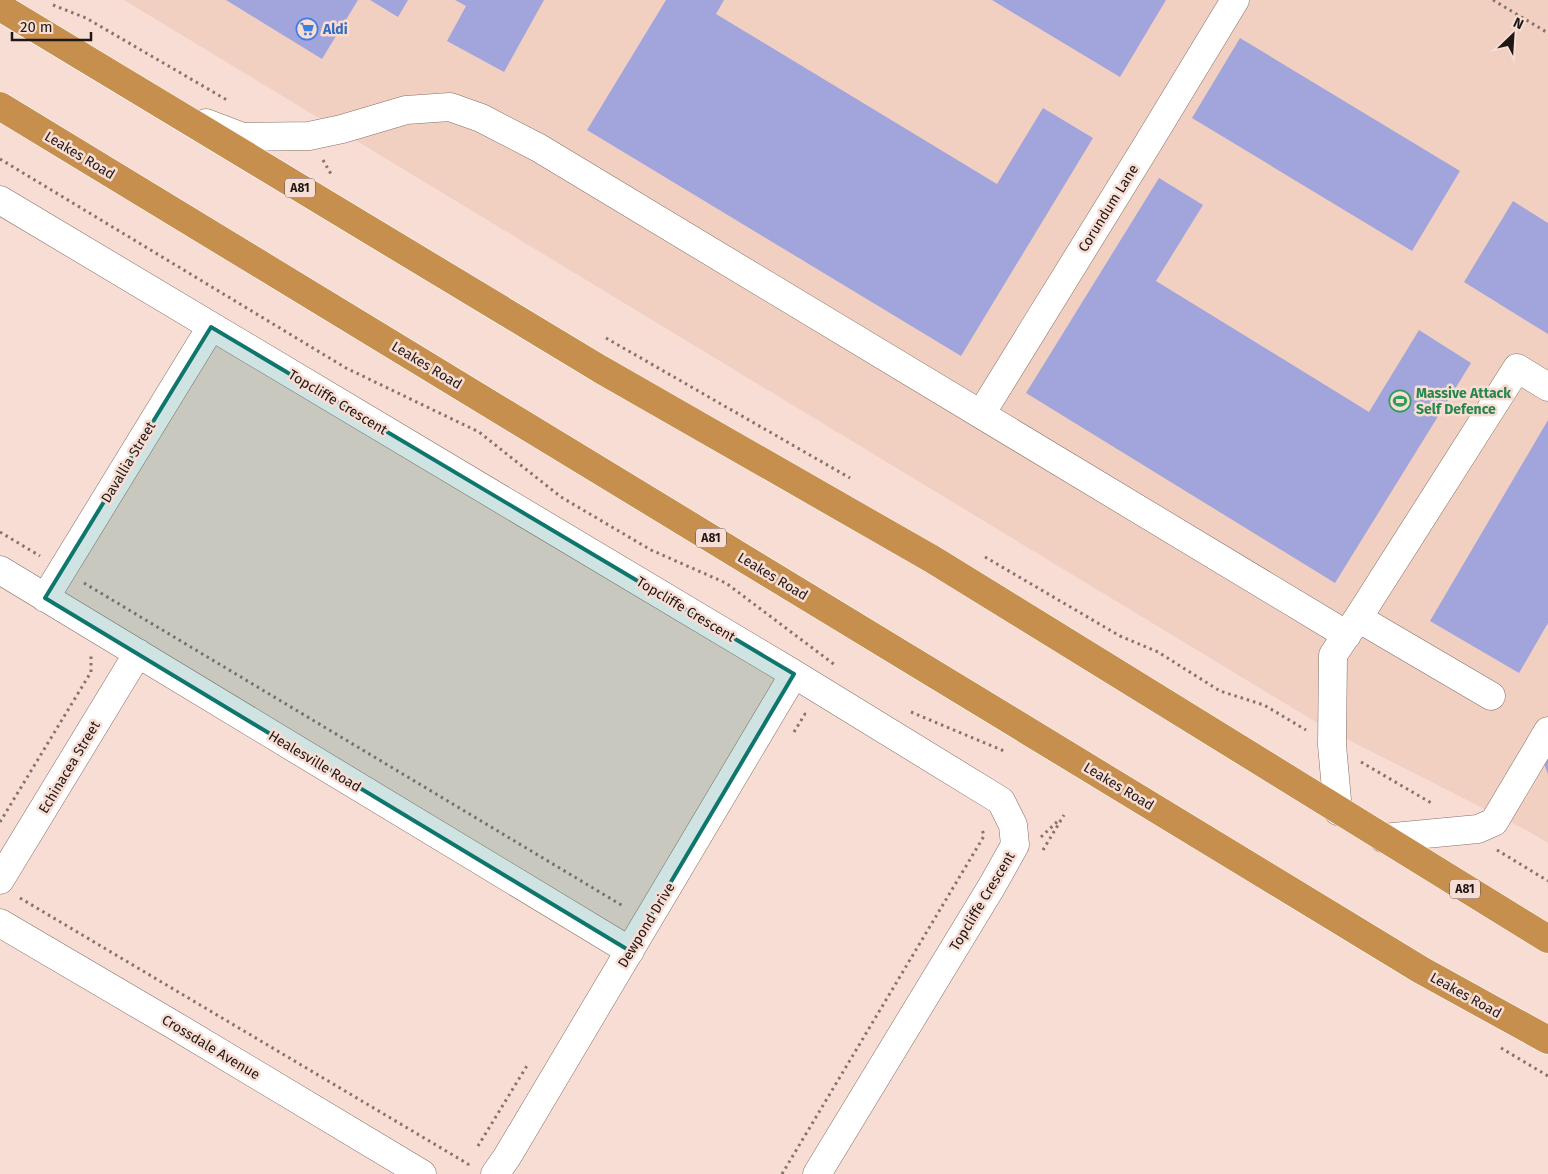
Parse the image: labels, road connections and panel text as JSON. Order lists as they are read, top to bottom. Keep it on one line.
{"streets":{"highway":["Leakes Road","A81"],"street":["Corundum Lane","Topcliffe Crescent","Davallia Street","Healesville Road","Echinacea Street","Dewpond Drive","Crossdale Avenue"]},"crossings":[["Topcliffe Crescent","Davallia Street"],["Topcliffe Crescent","Dewpond Drive"],["Davallia Street","Healesville Road"],["Healesville Road","Echinacea Street"],["Healesville Road","Dewpond Drive"]],"places":{"supermarket":["Aldi"],"sports":["Massive Attack Self Defence"]},"scale_bar":"20 m","north":"top right"}
